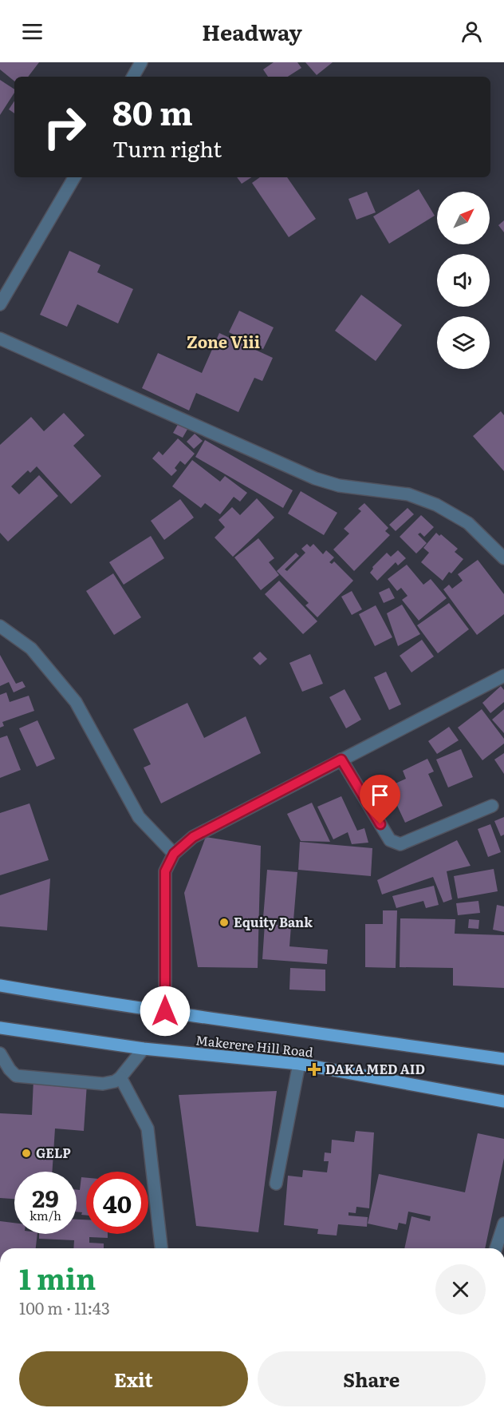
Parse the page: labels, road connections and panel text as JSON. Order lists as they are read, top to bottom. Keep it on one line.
{"streets":{"main road":["Makerere Hill Road"]},"districts":["Zone Viii"],"places":{"other":["Equity Bank","GELP"],"health":["DAKA MED AID"]},"north":"top right","page":{"header":"Headway","turn":["80 m","Turn right"],"speed":"29 km/h","limit":"40","heading":["1 min","100 m · 11:43"],"buttons":["Exit","Share"]}}
